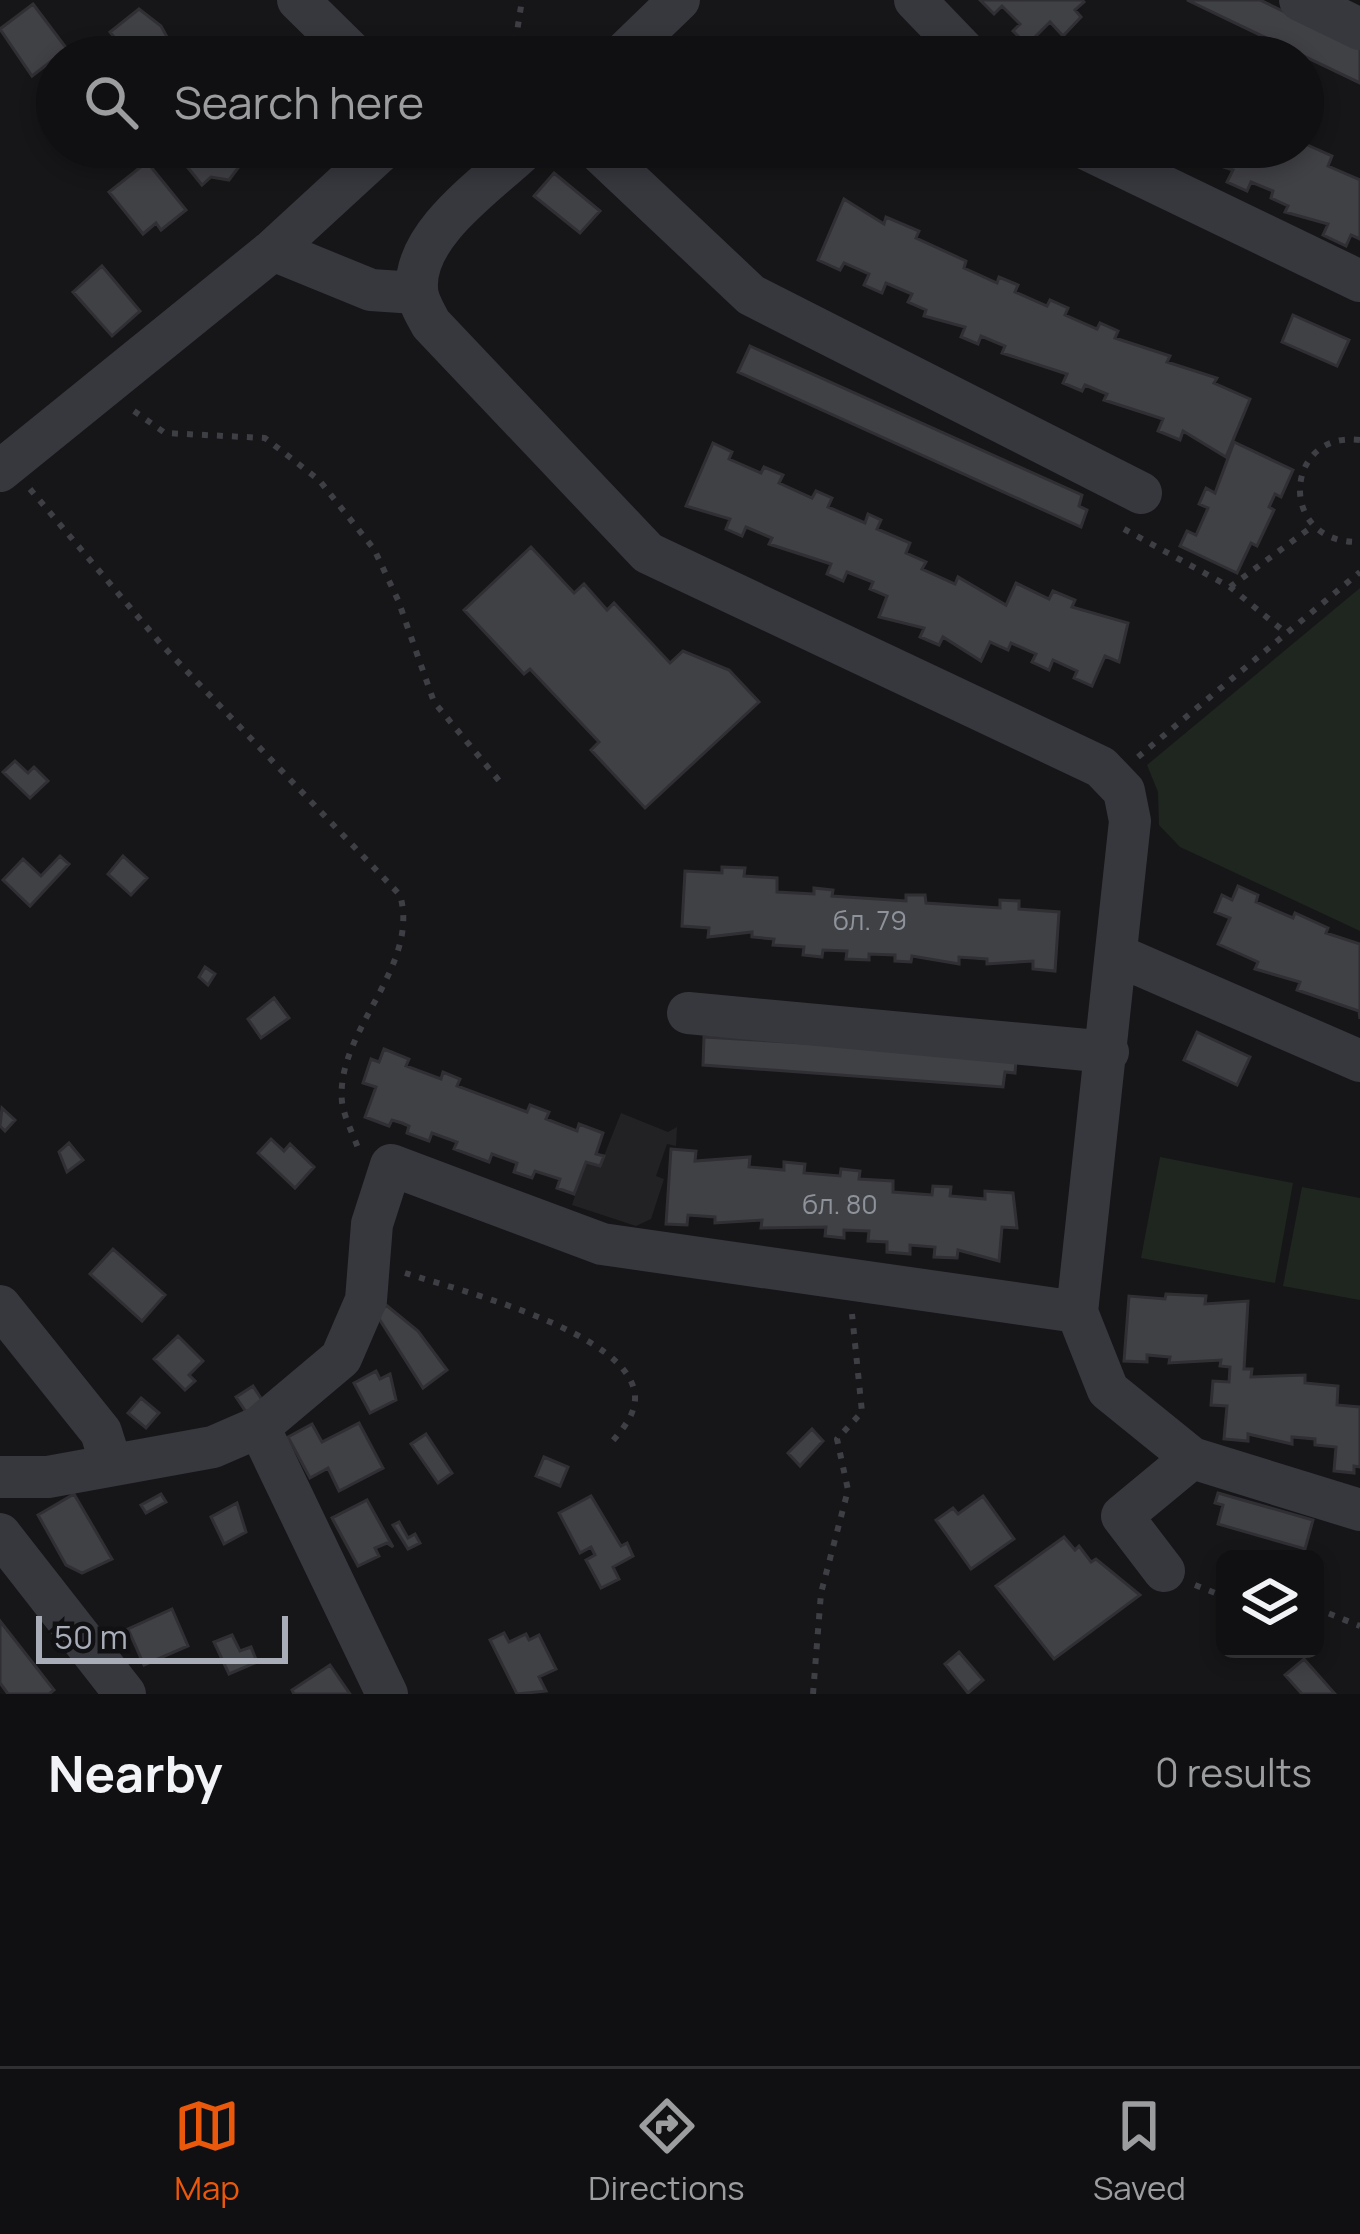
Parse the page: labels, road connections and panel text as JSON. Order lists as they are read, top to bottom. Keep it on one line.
{"house_numbers":["бл. 79","бл. 80"],"scale_bar":"50 m","page":{"search":"Search here","scale":"50 m","heading":["Nearby","0 results"],"nav":["Map","Directions","Saved"]}}
